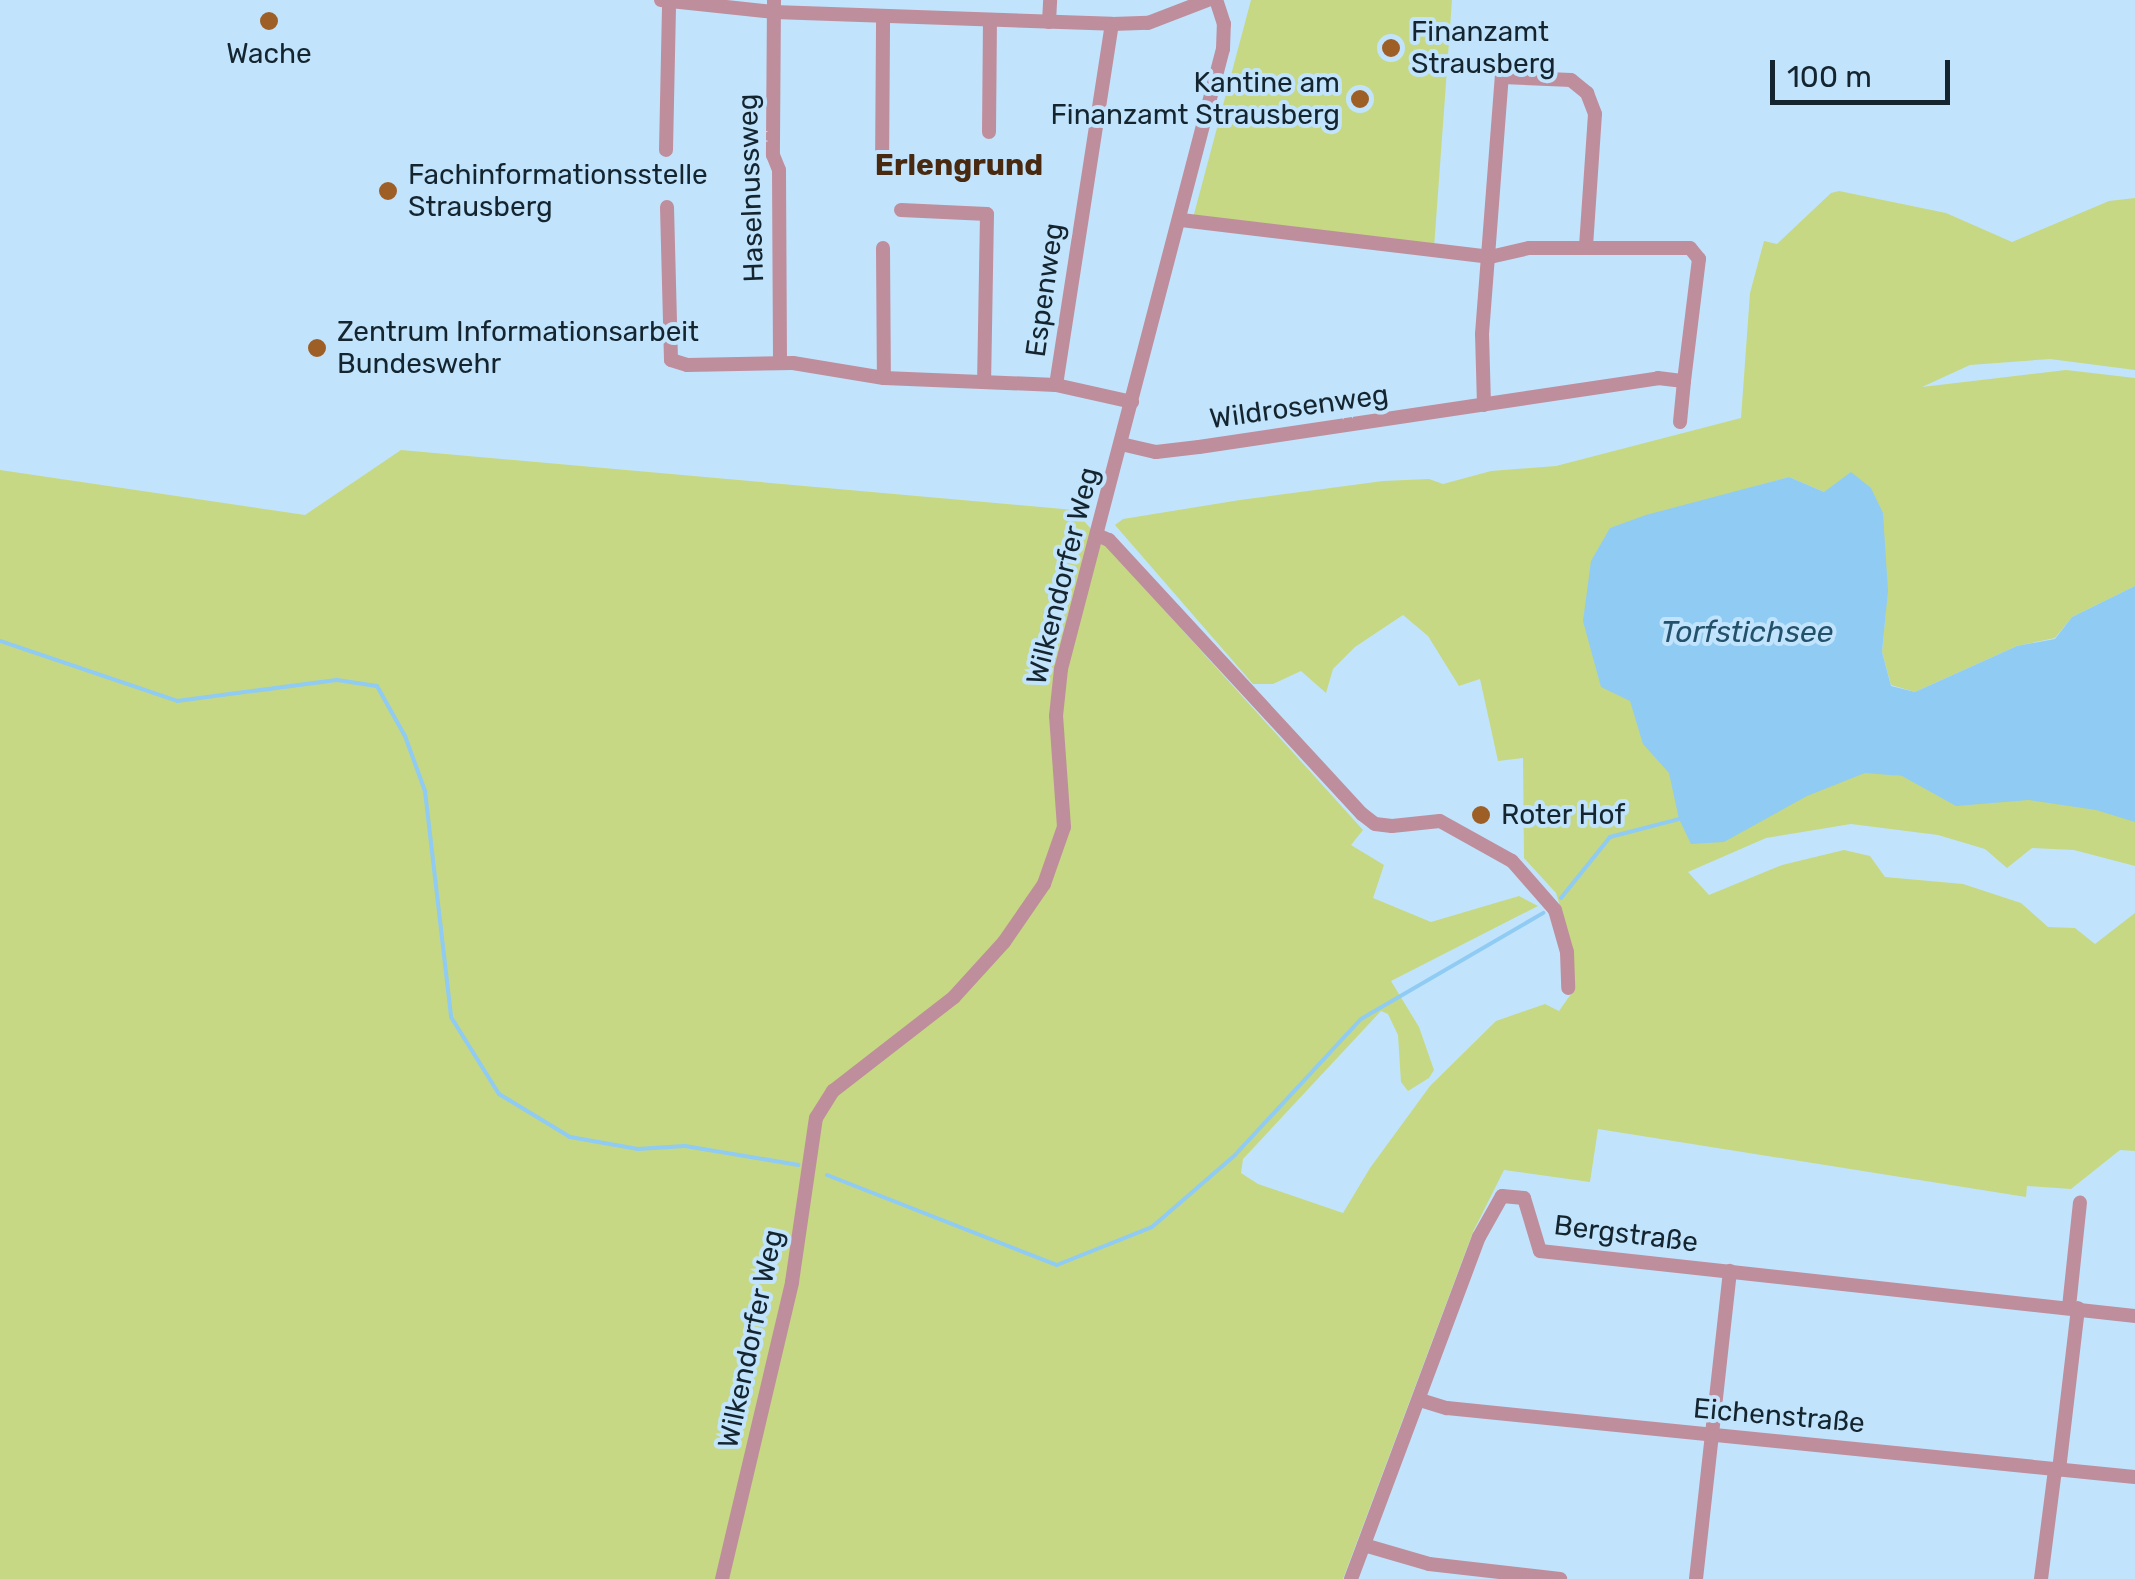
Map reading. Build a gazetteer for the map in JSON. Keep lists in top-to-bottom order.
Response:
{
  "streets": {
    "street": [
      "Haselnussweg",
      "Espenweg",
      "Wildrosenweg",
      "Wilkendorfer Weg",
      "Bergstraße",
      "Eichenstraße"
    ]
  },
  "crossings": [
    ["Wildrosenweg", "Wilkendorfer Weg"],
    ["Bergstraße", "Eichenstraße"]
  ],
  "districts": ["Erlengrund"],
  "water": ["Torfstichsee"],
  "places": [
    "Wache",
    "Finanzamt Strausberg",
    "Kantine am Finanzamt Strausberg",
    "Fachinformationsstelle Strausberg",
    "Zentrum Informationsarbeit Bundeswehr",
    "Roter Hof"
  ],
  "scale_bar": "100 m"
}
